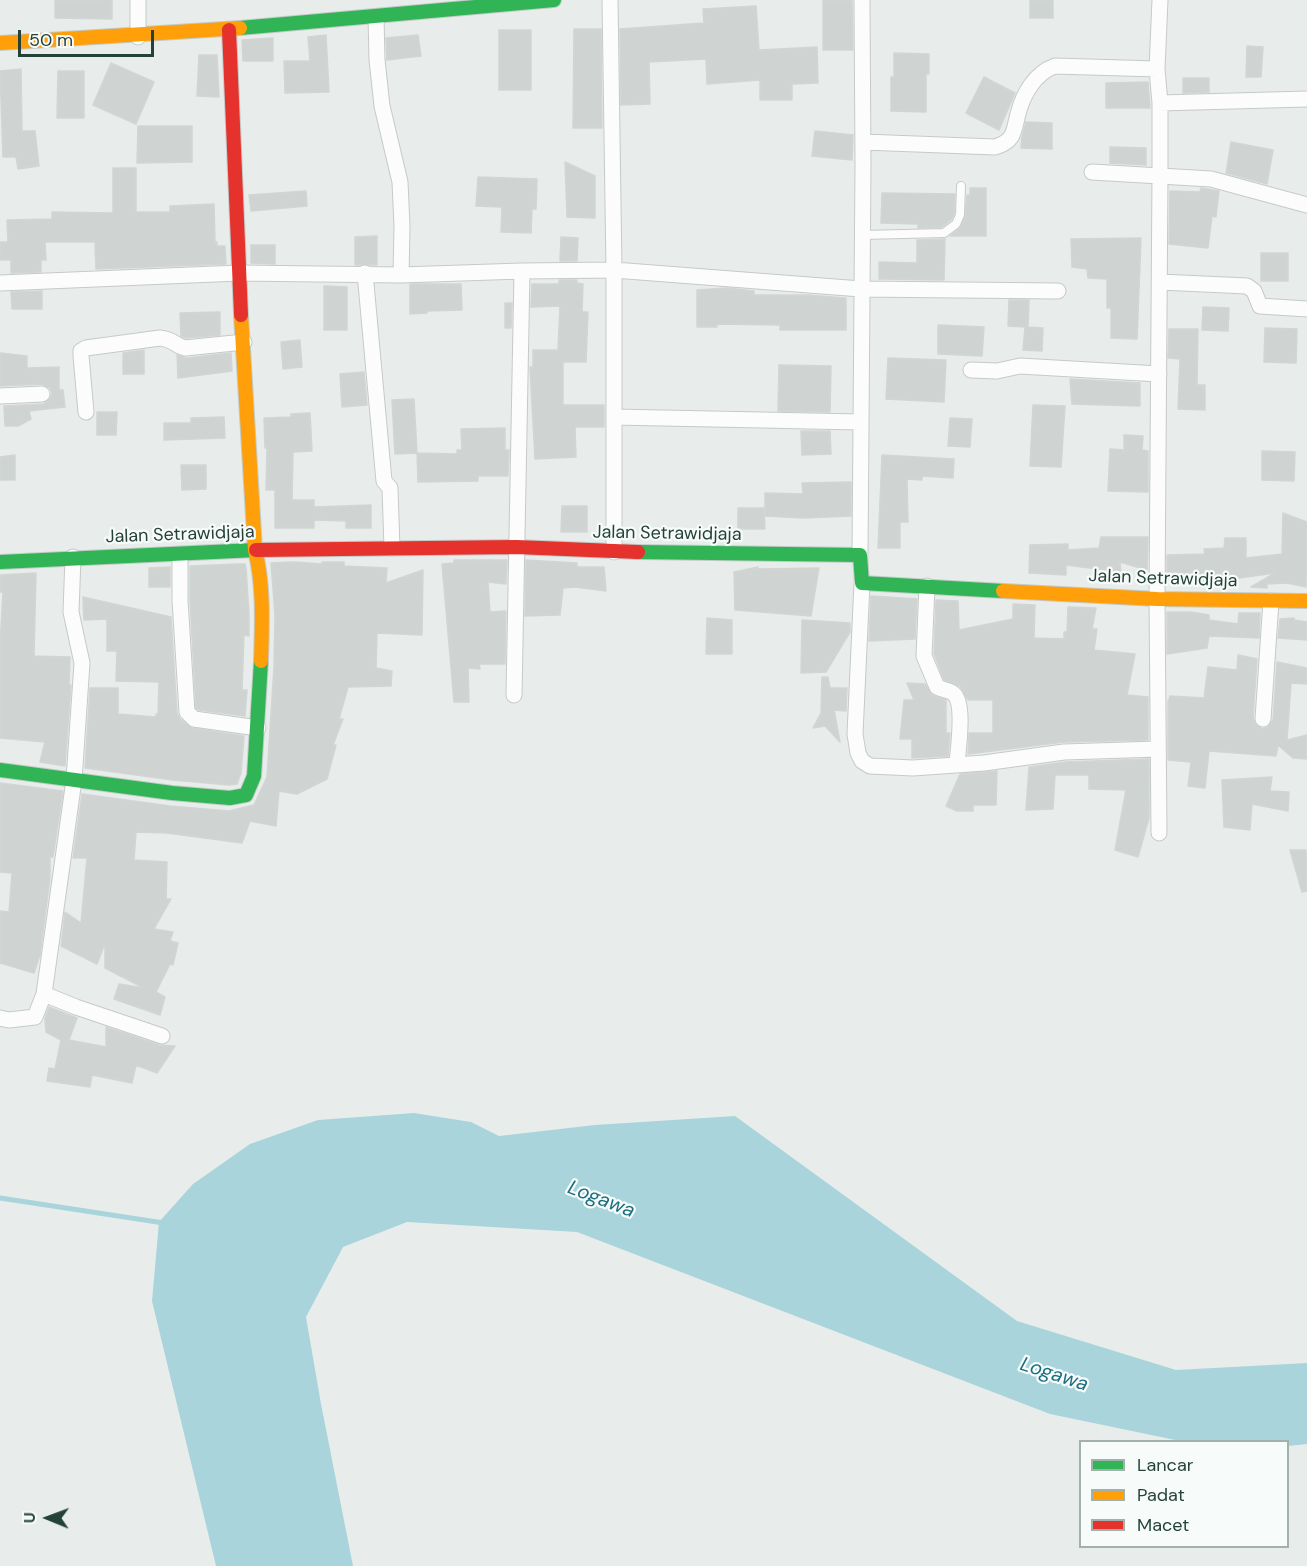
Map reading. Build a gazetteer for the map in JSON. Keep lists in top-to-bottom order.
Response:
{
  "streets": {
    "street": ["Jalan Setrawidjaja"]
  },
  "water": ["Logawa"],
  "legend": ["Lancar", "Padat", "Macet"],
  "scale_bar": "50 m",
  "north": "left"
}
